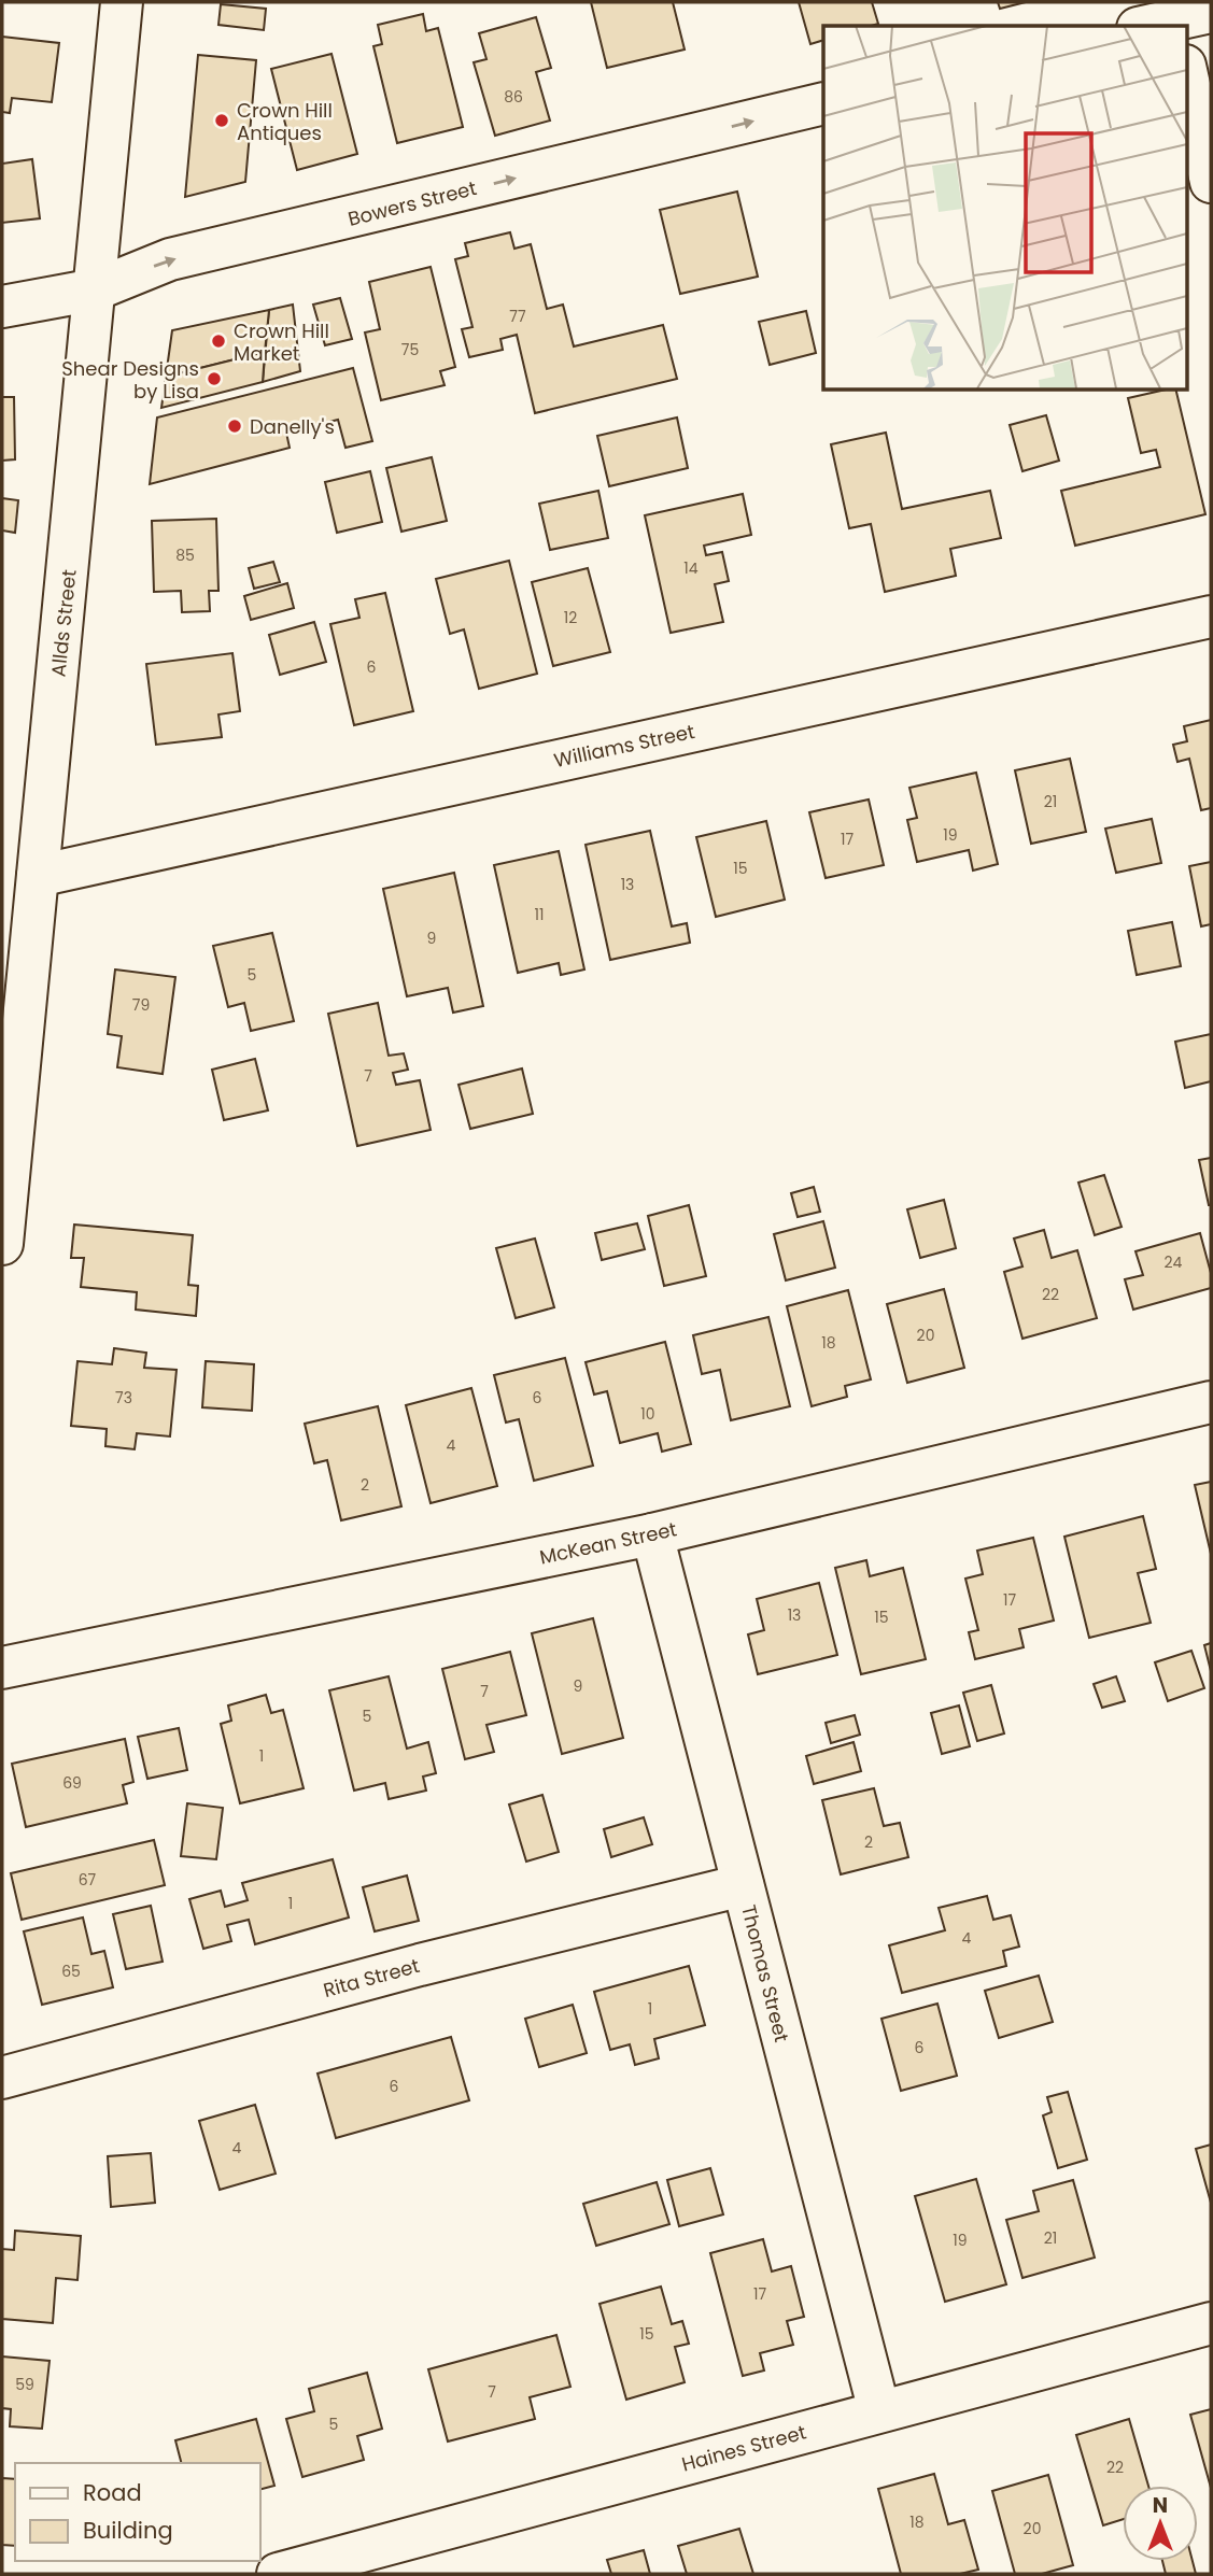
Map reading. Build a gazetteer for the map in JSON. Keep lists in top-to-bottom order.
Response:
{
  "streets": {
    "street": [
      "Bowers Street",
      "Allds Street",
      "Williams Street",
      "McKean Street",
      "Thomas Street",
      "Rita Street",
      "Haines Street"
    ]
  },
  "crossings": [
    ["Bowers Street", "Allds Street"],
    ["Allds Street", "Williams Street"],
    ["McKean Street", "Thomas Street"],
    ["Thomas Street", "Rita Street"],
    ["Thomas Street", "Haines Street"]
  ],
  "one_way": ["Bowers Street"],
  "places": [
    "Crown Hill Antiques",
    "Crown Hill Market",
    "Shear Designs by Lisa",
    "Danelly's"
  ],
  "house_numbers": [
    "86",
    "77",
    "75",
    "85",
    "14",
    "12",
    "6",
    "21",
    "19",
    "17",
    "15",
    "13",
    "11",
    "9",
    "5",
    "79",
    "7",
    "24",
    "22",
    "20",
    "18",
    "73",
    "6",
    "10",
    "4",
    "2",
    "17",
    "13",
    "15",
    "9",
    "7",
    "5",
    "1",
    "69",
    "2",
    "67",
    "1",
    "4",
    "65",
    "1",
    "6",
    "6",
    "4",
    "21",
    "19",
    "17",
    "15",
    "59",
    "7",
    "5",
    "22",
    "18",
    "20"
  ],
  "legend": ["Road", "Building"],
  "north": "top"
}
